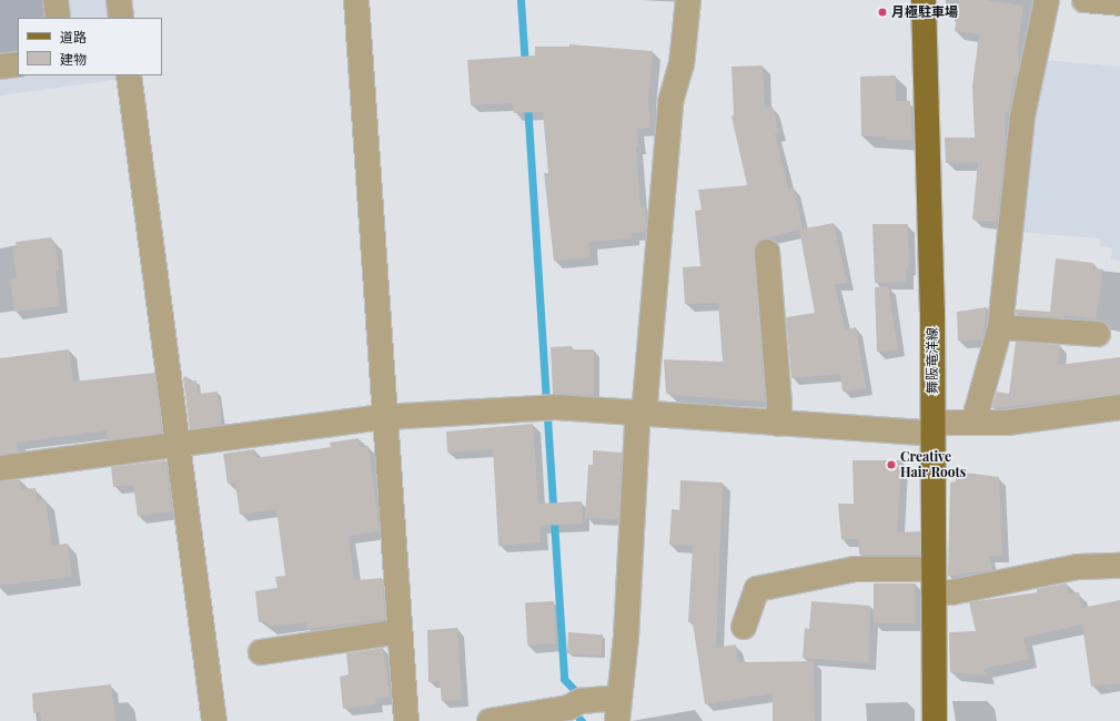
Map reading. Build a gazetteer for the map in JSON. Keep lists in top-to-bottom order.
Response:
{
  "streets": {
    "main road": ["舞阪竜洋線"]
  },
  "places": ["月極駐車場", "Creative Hair Roots"],
  "legend": ["道路", "建物"]
}
